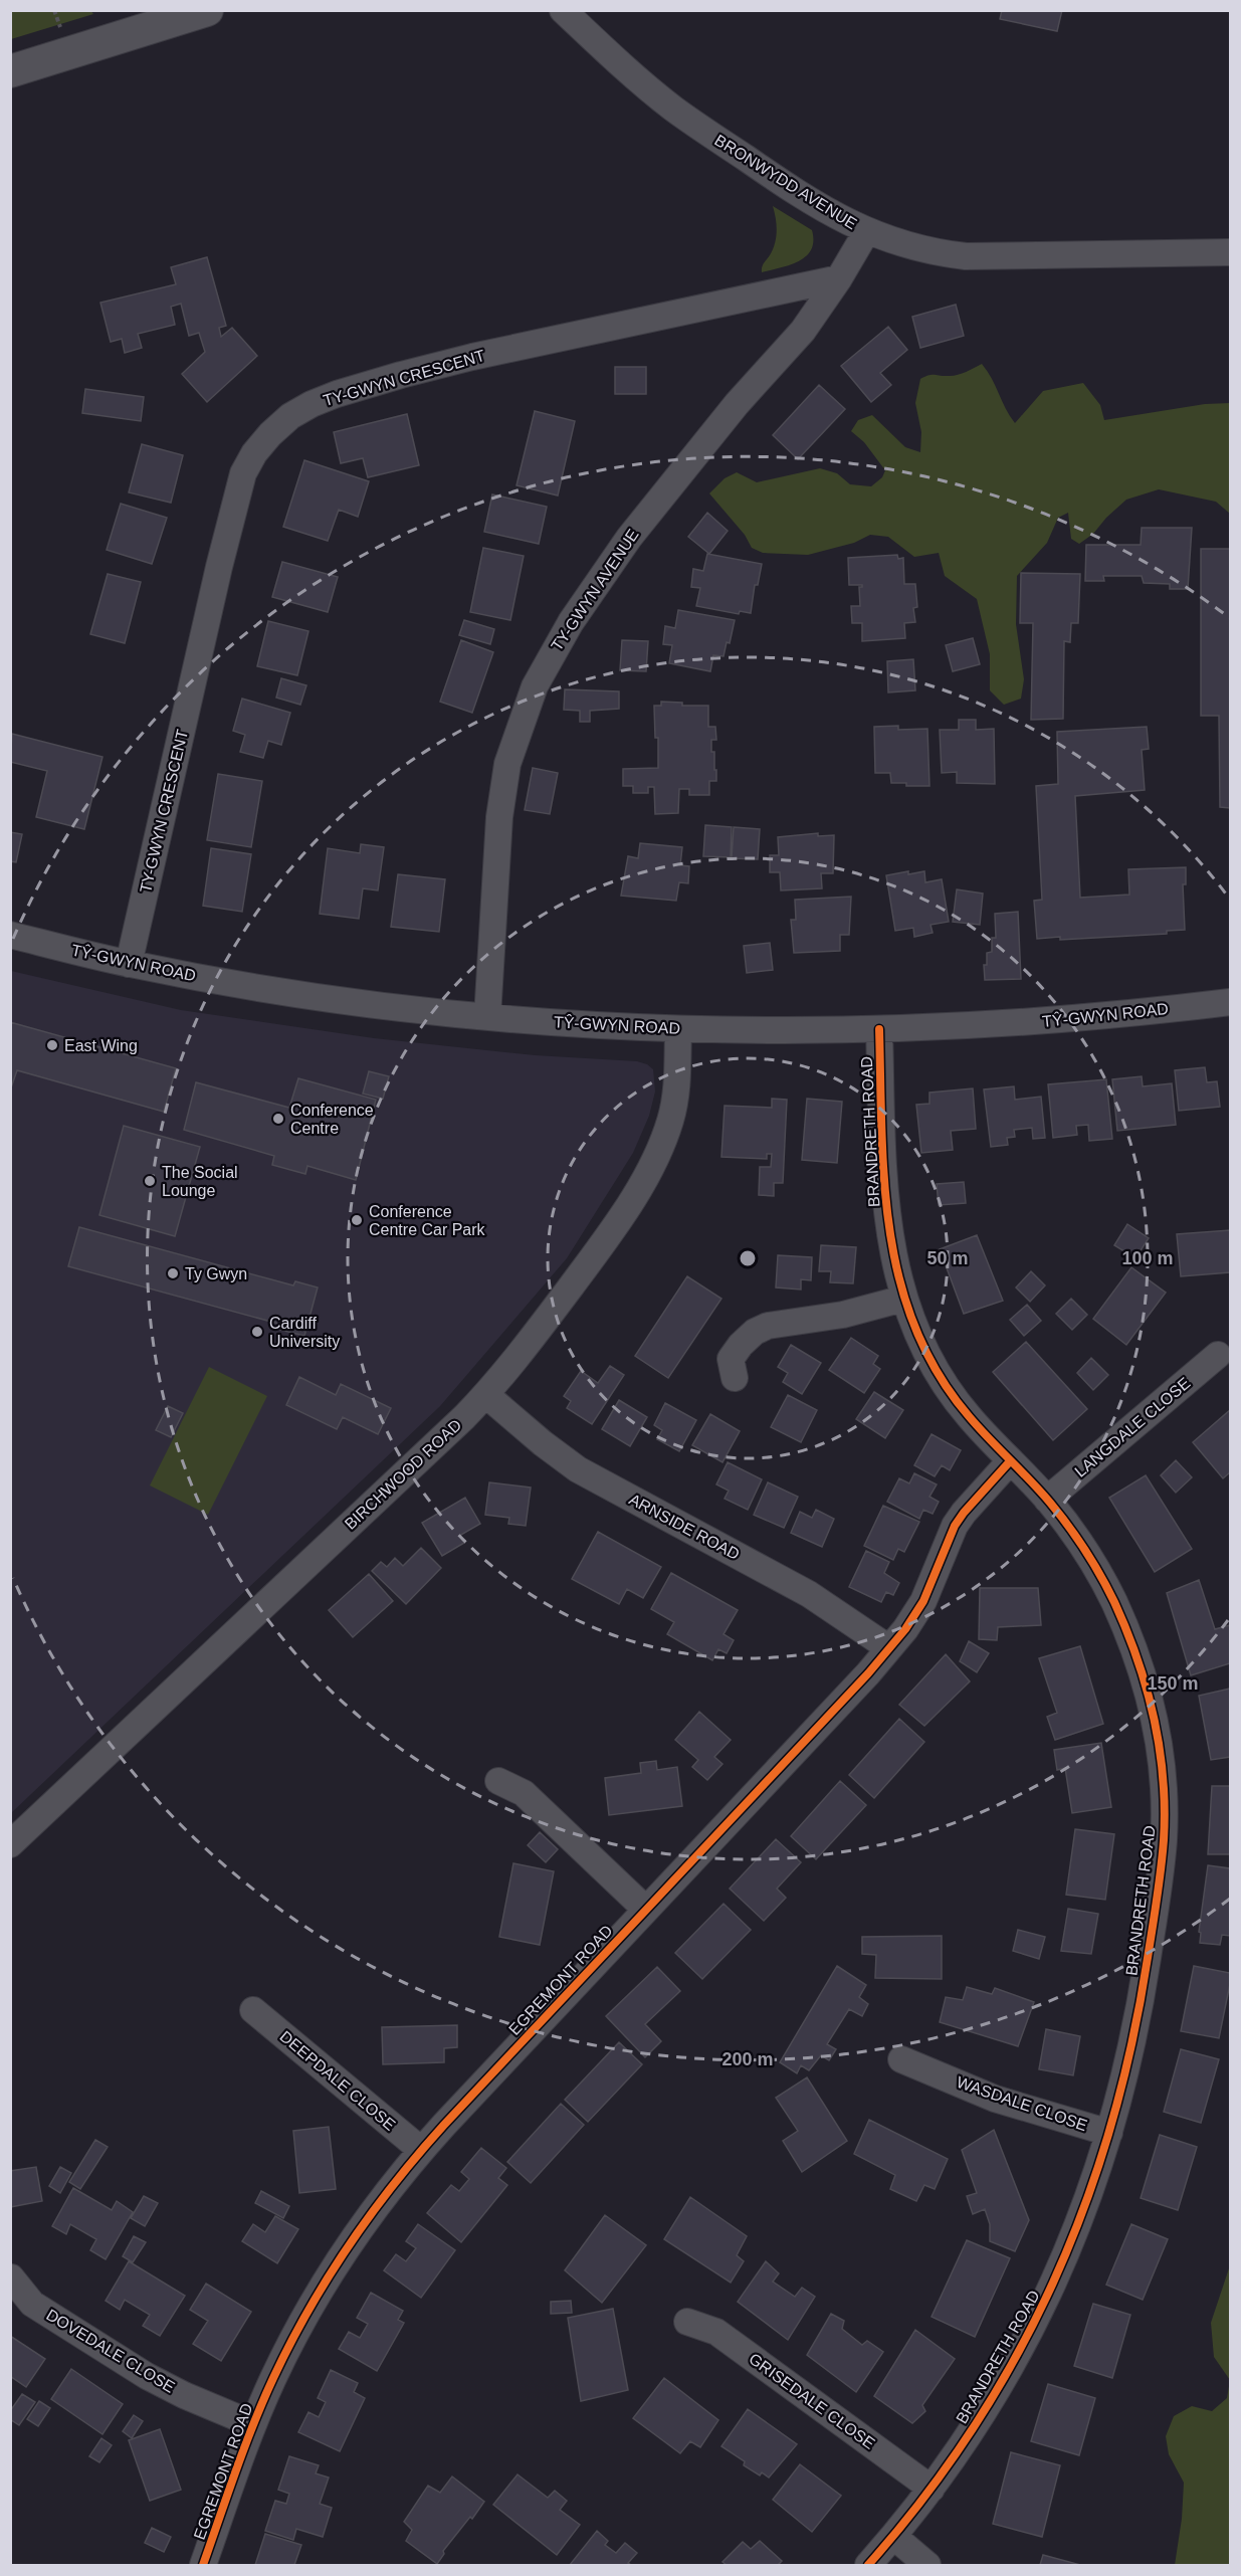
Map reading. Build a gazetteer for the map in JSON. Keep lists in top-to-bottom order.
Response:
{
  "streets": {
    "street": [
      "BRONWYDD AVENUE",
      "TY-GWYN CRESCENT",
      "TY-GWYN AVENUE",
      "TŶ-GWYN ROAD",
      "BRANDRETH ROAD",
      "LANGDALE CLOSE",
      "BIRCHWOOD ROAD",
      "ARNSIDE ROAD",
      "EGREMONT ROAD",
      "DEEPDALE CLOSE",
      "WASDALE CLOSE",
      "DOVEDALE CLOSE",
      "GRISEDALE CLOSE"
    ]
  },
  "crossings": [
    ["BRONWYDD AVENUE", "TY-GWYN AVENUE"],
    ["TY-GWYN CRESCENT", "TY-GWYN AVENUE"],
    ["TY-GWYN CRESCENT", "TŶ-GWYN ROAD"],
    ["TY-GWYN AVENUE", "TŶ-GWYN ROAD"],
    ["TŶ-GWYN ROAD", "BRANDRETH ROAD"],
    ["TŶ-GWYN ROAD", "BIRCHWOOD ROAD"],
    ["BRANDRETH ROAD", "LANGDALE CLOSE"],
    ["BRANDRETH ROAD", "EGREMONT ROAD"],
    ["BRANDRETH ROAD", "WASDALE CLOSE"],
    ["BRANDRETH ROAD", "GRISEDALE CLOSE"],
    ["BIRCHWOOD ROAD", "ARNSIDE ROAD"],
    ["ARNSIDE ROAD", "EGREMONT ROAD"],
    ["EGREMONT ROAD", "DEEPDALE CLOSE"],
    ["EGREMONT ROAD", "DOVEDALE CLOSE"]
  ],
  "places": [
    "East Wing",
    "Conference Centre",
    "The Social Lounge",
    "Conference Centre Car Park",
    "Ty Gwyn",
    "Cardiff University"
  ],
  "rings": [
    "50 m",
    "100 m",
    "150 m",
    "200 m"
  ]
}
